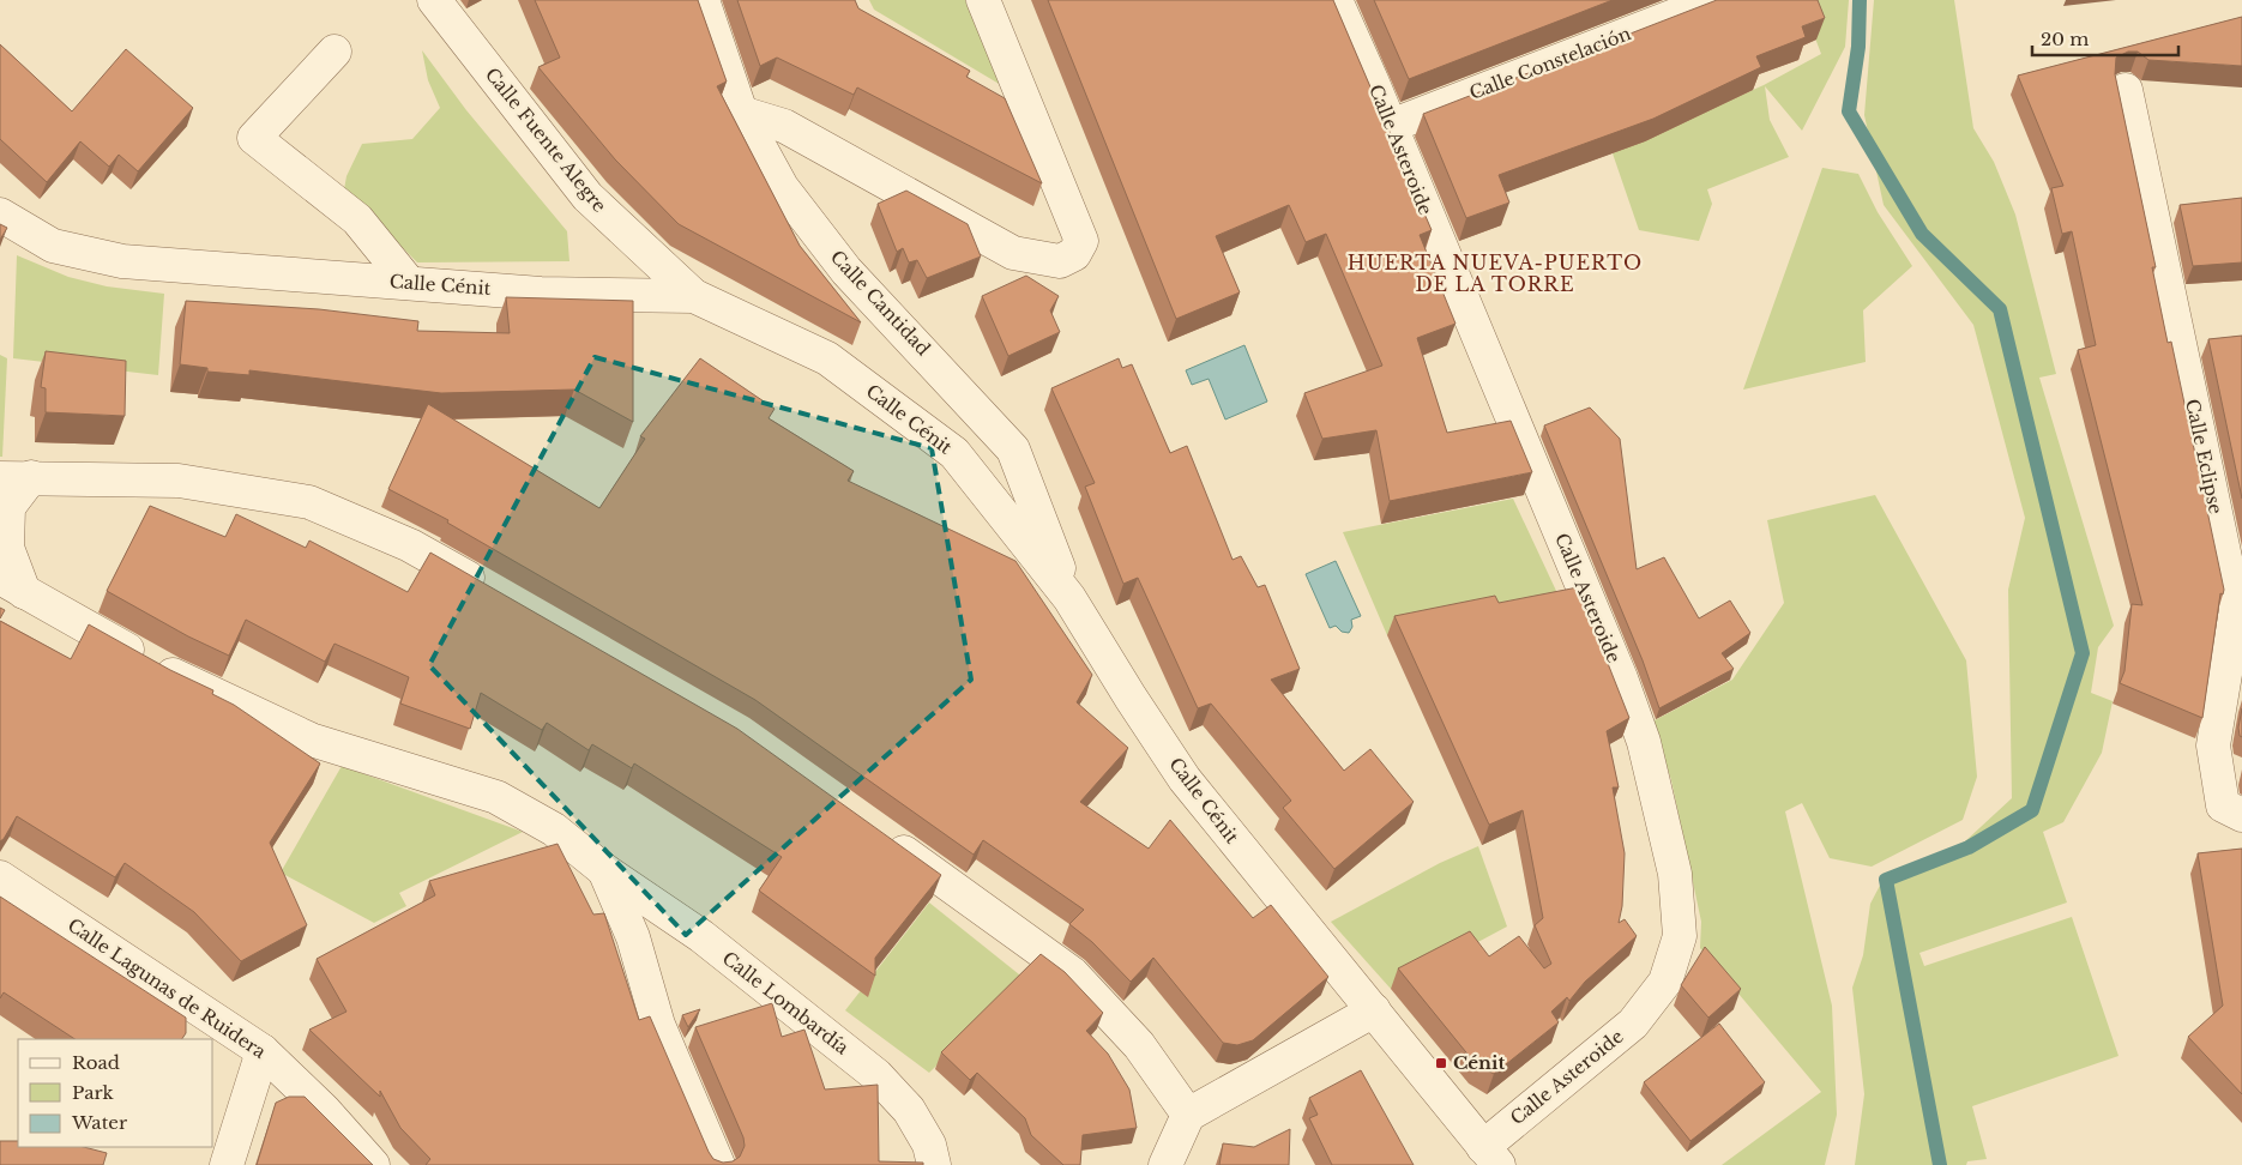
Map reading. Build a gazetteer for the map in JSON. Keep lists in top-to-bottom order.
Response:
{
  "streets": {
    "street": [
      "Calle Constelación",
      "Calle Fuente Alegre",
      "Calle Asteroide",
      "Calle Cénit",
      "Calle Cantidad",
      "Calle Eclipse",
      "Calle Lagunas de Ruidera",
      "Calle Lombardía"
    ]
  },
  "crossings": [
    ["Calle Constelación", "Calle Asteroide"],
    ["Calle Fuente Alegre", "Calle Cénit"],
    ["Calle Asteroide", "Calle Cénit"],
    ["Calle Cénit", "Calle Cantidad"]
  ],
  "districts": ["HUERTA NUEVA-PUERTO DE LA TORRE"],
  "places": {
    "transit": ["Cénit"]
  },
  "legend": ["Road", "Park", "Water"],
  "scale_bar": "20 m"
}
